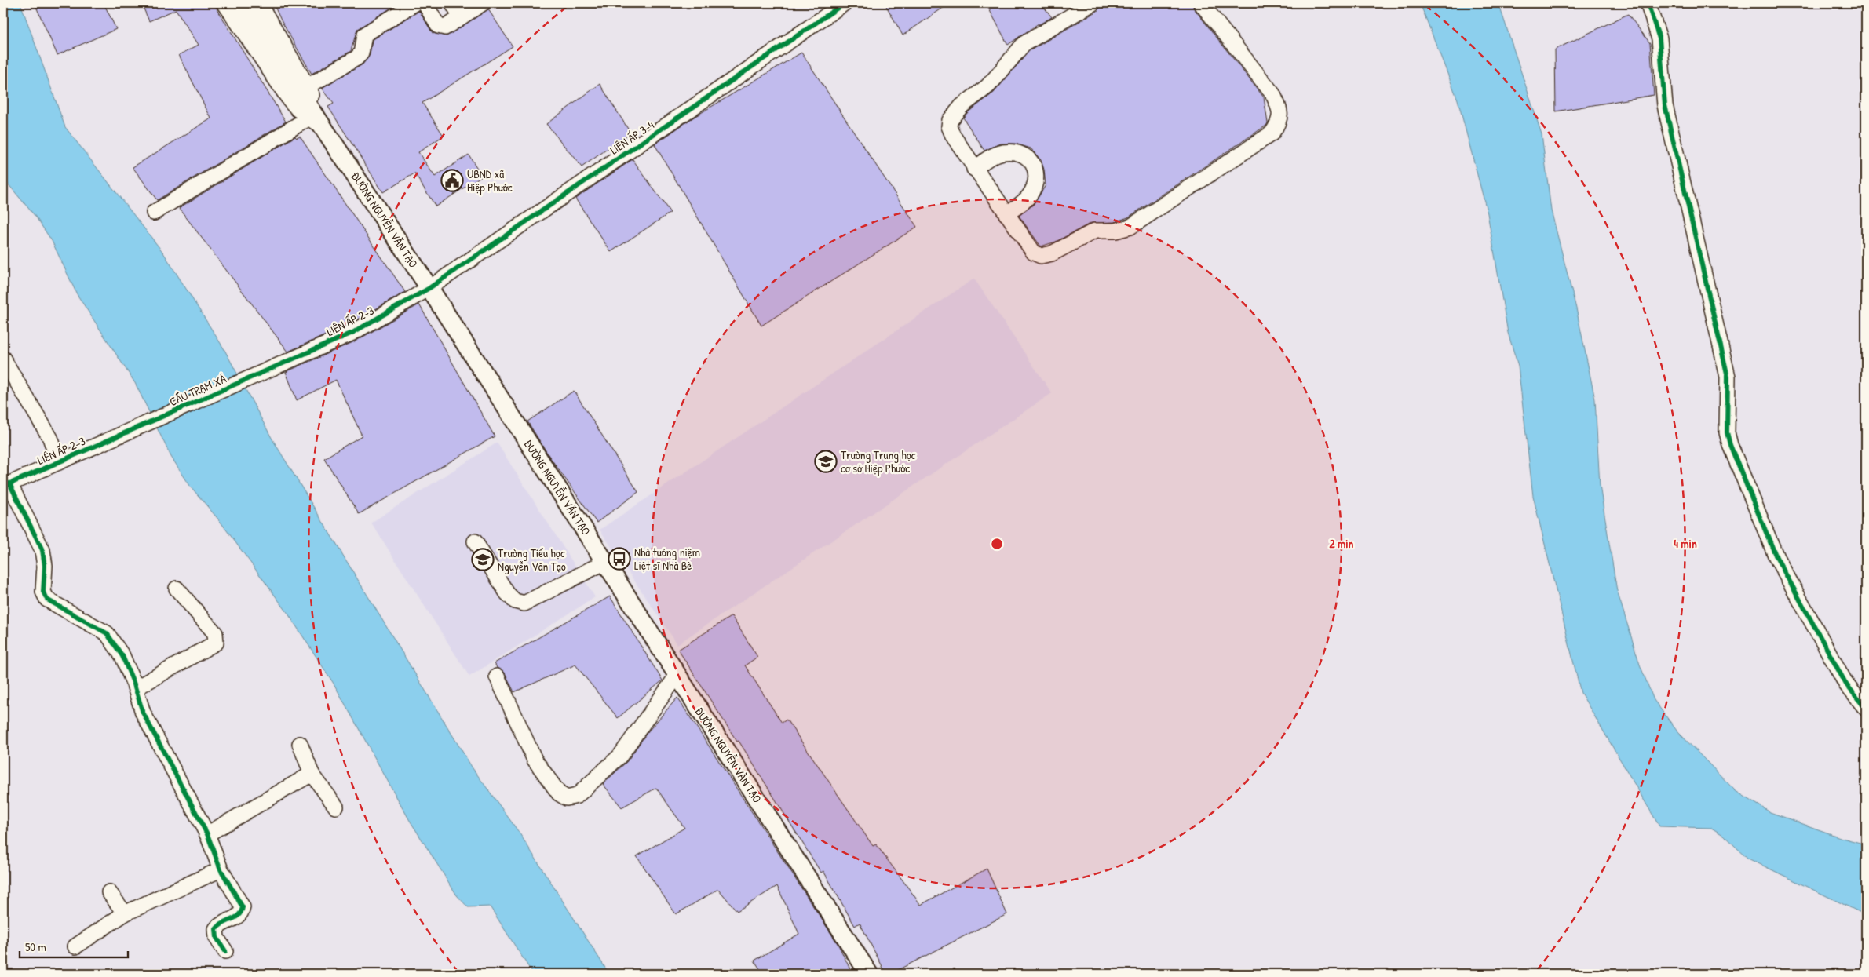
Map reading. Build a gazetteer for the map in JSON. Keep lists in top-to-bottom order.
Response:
{
  "streets": {
    "main road": ["ĐƯỜNG NGUYỄN VĂN TẠO"],
    "street": ["LIÊN ẤP 3-4", "LIÊN ẤP 2-3", "CẦU TRẠM XÁ"]
  },
  "crossings": [
    ["LIÊN ẤP 3-4", "ĐƯỜNG NGUYỄN VĂN TẠO"],
    ["LIÊN ẤP 3-4", "LIÊN ẤP 2-3"],
    ["ĐƯỜNG NGUYỄN VĂN TẠO", "LIÊN ẤP 2-3"],
    ["LIÊN ẤP 2-3", "CẦU TRẠM XÁ"]
  ],
  "places": {
    "public building": ["UBND xã Hiệp Phước"],
    "school or university": ["Trường Trung học cơ sở Hiệp Phước", "Trường Tiểu học Nguyễn Văn Tạo"],
    "bus stop": ["Nhà tưởng niệm Liệt sĩ Nhà Bè"]
  },
  "scale_bar": "50 m",
  "rings": ["2 min", "4 min"]
}
